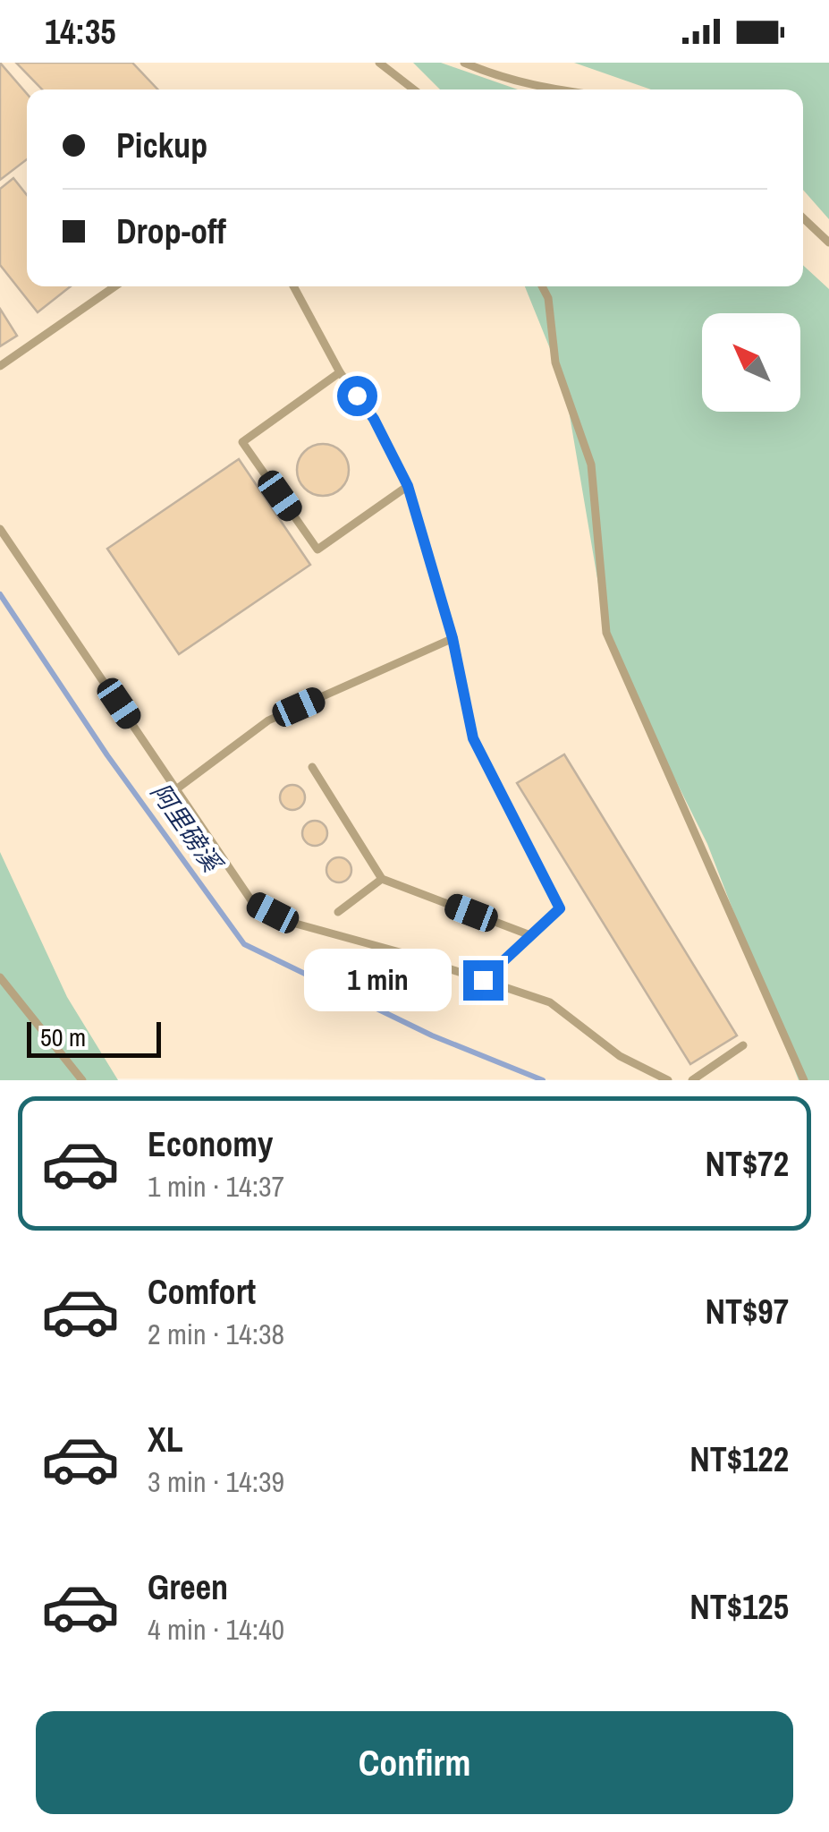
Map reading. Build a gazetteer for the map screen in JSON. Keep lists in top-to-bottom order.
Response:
{
  "water": ["阿里磅溪"],
  "scale_bar": "50 m",
  "north": "top left",
  "page": {
    "status": "14:35",
    "banner": ["Pickup", "Drop-off"],
    "bubble": "1 min",
    "scale": "50 m",
    "list": [
      {
        "name": "Economy",
        "note": "1 min · 14:37",
        "value": "NT$72"
      },
      {
        "name": "Comfort",
        "note": "2 min · 14:38",
        "value": "NT$97"
      },
      {
        "name": "XL",
        "note": "3 min · 14:39",
        "value": "NT$122"
      },
      {
        "name": "Green",
        "note": "4 min · 14:40",
        "value": "NT$125"
      }
    ],
    "buttons": "Confirm"
  }
}
